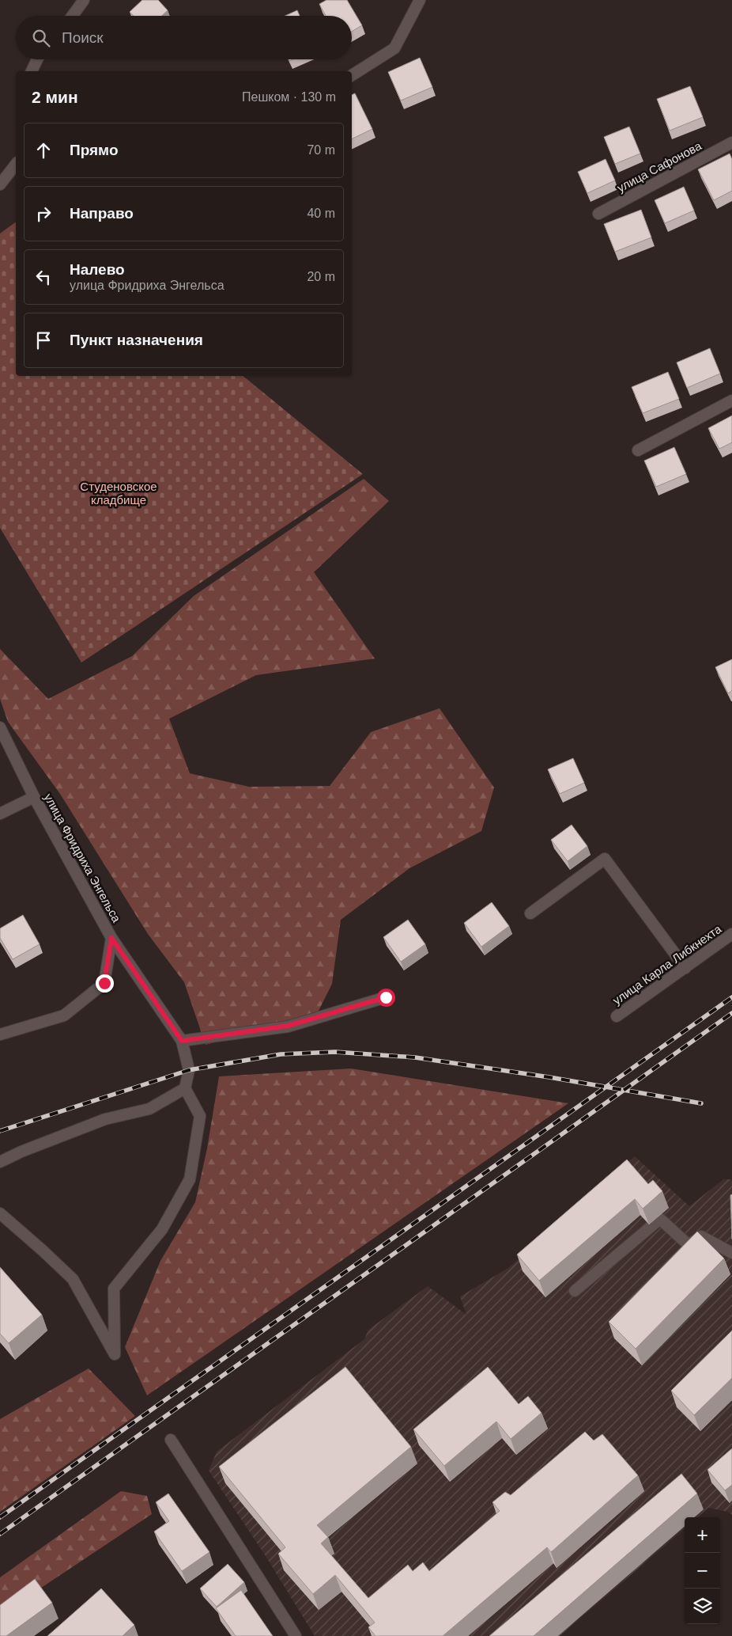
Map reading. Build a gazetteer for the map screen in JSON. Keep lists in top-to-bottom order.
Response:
{
  "streets": {
    "street": ["улица Сафонова", "улица Фридриха Энгельса", "улица Карла Либкнехта"]
  },
  "parks": ["Студеновское кладбище"],
  "page": {
    "search": "Поиск",
    "heading": ["2 мин", "Пешком · 130 m"],
    "list": [
      ["Прямо", "70 m"],
      ["Направо", "40 m"],
      ["Налево", "улица Фридриха Энгельса", "20 m"],
      "Пункт назначения"
    ],
    "map_buttons": ["+", "−"]
  }
}
